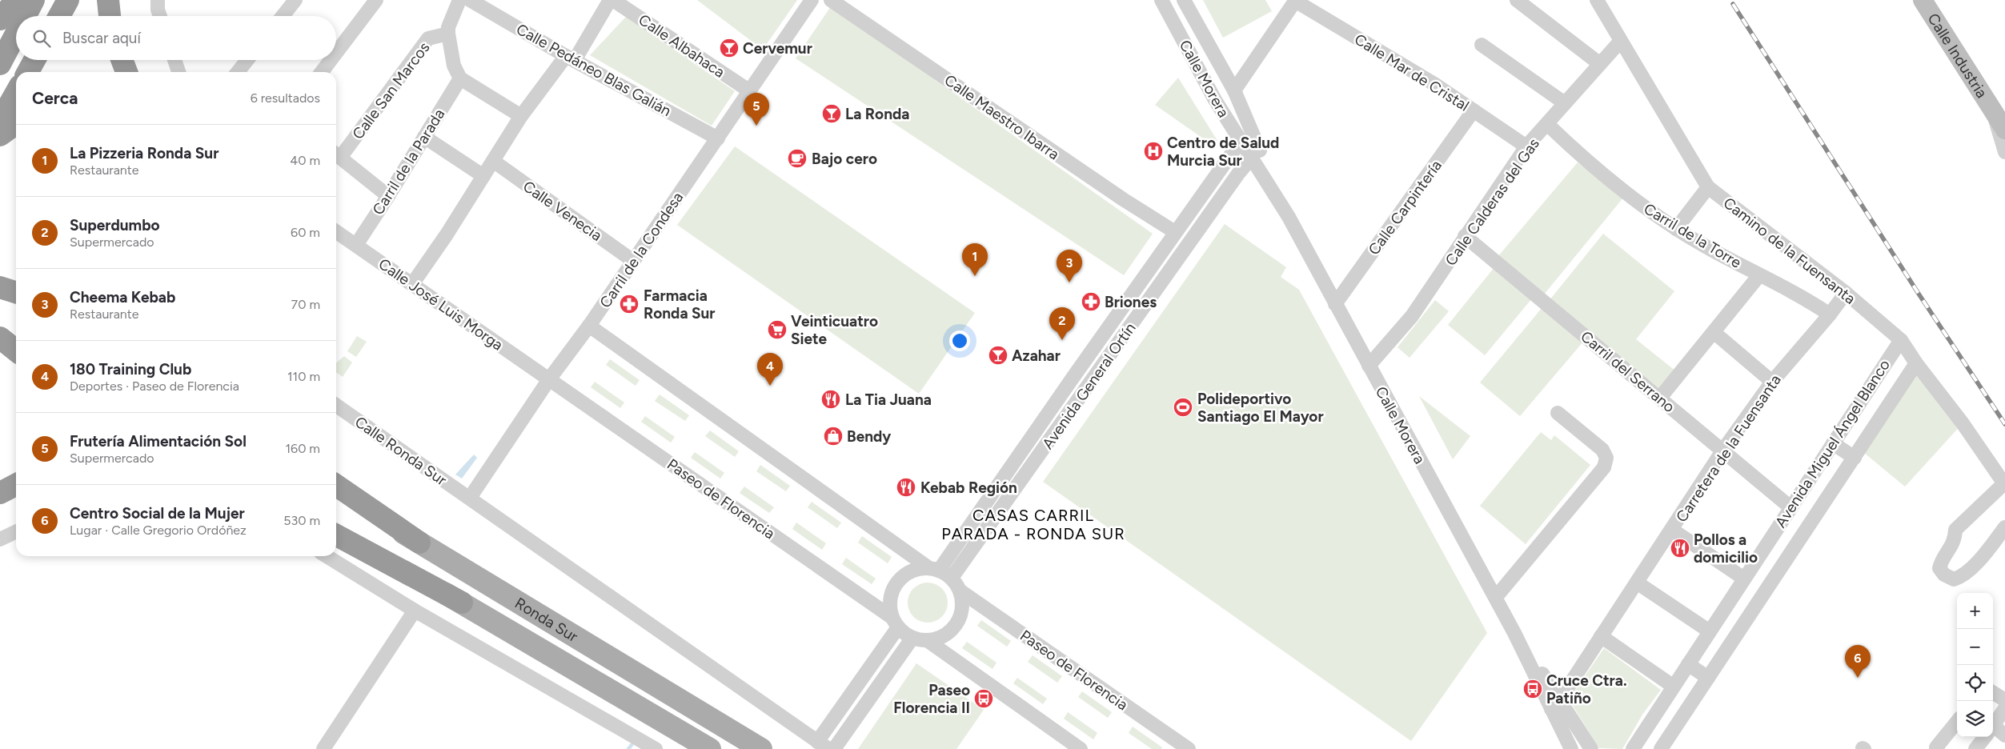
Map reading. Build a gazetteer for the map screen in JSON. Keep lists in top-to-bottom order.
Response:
{
  "streets": {
    "main road": ["Calle Industria", "Ronda Sur"],
    "street": [
      "Calle Albahaca",
      "Calle Pedáneo Blas Galián",
      "Calle Mar de Cristal",
      "Calle Morera",
      "Calle San Marcos",
      "Calle Maestro Ibarra",
      "Carril de la Parada",
      "Calle Calderas del Gas",
      "Calle Carpintería",
      "Calle Venecia",
      "Carril de la Torre",
      "Carril de la Condesa",
      "Camino de la Fuensanta",
      "Calle José Luis Morga",
      "Carril del Serrano",
      "Avenida General Ortín",
      "Avenida Miguel Ángel Blanco",
      "Carretera de la Fuensanta",
      "Calle Ronda Sur",
      "Paseo de Florencia"
    ]
  },
  "crossings": [
    ["Calle Albahaca", "Carril de la Condesa"],
    ["Calle Pedáneo Blas Galián", "Carril de la Condesa"],
    ["Calle Mar de Cristal", "Calle Calderas del Gas"],
    ["Calle Mar de Cristal", "Calle Carpintería"],
    ["Calle Morera", "Calle Calderas del Gas"],
    ["Calle Morera", "Calle Carpintería"],
    ["Calle Morera", "Avenida General Ortín"],
    ["Calle Morera", "Carretera de la Fuensanta"],
    ["Calle Maestro Ibarra", "Avenida General Ortín"],
    ["Carril de la Parada", "Calle José Luis Morga"],
    ["Calle Calderas del Gas", "Carril de la Torre"],
    ["Calle Calderas del Gas", "Camino de la Fuensanta"],
    ["Calle Calderas del Gas", "Carril del Serrano"],
    ["Calle Venecia", "Carril de la Condesa"],
    ["Carril de la Torre", "Carretera de la Fuensanta"],
    ["Carril de la Condesa", "Calle José Luis Morga"],
    ["Carril de la Condesa", "Calle Ronda Sur"],
    ["Carril de la Condesa", "Paseo de Florencia"],
    ["Camino de la Fuensanta", "Avenida Miguel Ángel Blanco"],
    ["Camino de la Fuensanta", "Carretera de la Fuensanta"],
    ["Calle José Luis Morga", "Paseo de Florencia"],
    ["Carril del Serrano", "Avenida Miguel Ángel Blanco"],
    ["Carril del Serrano", "Carretera de la Fuensanta"],
    ["Avenida General Ortín", "Paseo de Florencia"]
  ],
  "districts": ["CASAS CARRIL PARADA - RONDA SUR"],
  "places": {
    "bar": ["Cervemur", "La Ronda", "Azahar"],
    "hospital": ["Centro de Salud Murcia Sur"],
    "cafe": ["Bajo cero"],
    "pharmacy": ["Briones", "Farmacia Ronda Sur"],
    "supermarket": ["Veinticuatro Siete"],
    "restaurant": ["La Tia Juana", "Kebab Región", "Pollos a domicilio"],
    "sports": ["Polideportivo Santiago El Mayor"],
    "shop": ["Bendy"],
    "bus stop": ["Cruce Ctra. Patiño", "Paseo Florencia II"]
  },
  "page": {
    "search": "Buscar aquí",
    "heading": ["Cerca", "6 resultados"],
    "pins": [
      "5",
      "1",
      "3",
      "2",
      "4",
      "6"
    ],
    "list": [
      {
        "mark": "1",
        "name": "La Pizzeria Ronda Sur",
        "note": "Restaurante",
        "value": "40 m"
      },
      {
        "mark": "2",
        "name": "Superdumbo",
        "note": "Supermercado",
        "value": "60 m"
      },
      {
        "mark": "3",
        "name": "Cheema Kebab",
        "note": "Restaurante",
        "value": "70 m"
      },
      {
        "mark": "4",
        "name": "180 Training Club",
        "note": "Deportes · Paseo de Florencia",
        "value": "110 m"
      },
      {
        "mark": "5",
        "name": "Frutería Alimentación Sol",
        "note": "Supermercado",
        "value": "160 m"
      },
      {
        "mark": "6",
        "name": "Centro Social de la Mujer",
        "note": "Lugar · Calle Gregorio Ordóñez",
        "value": "530 m"
      }
    ],
    "map_buttons": ["+", "−"]
  }
}
